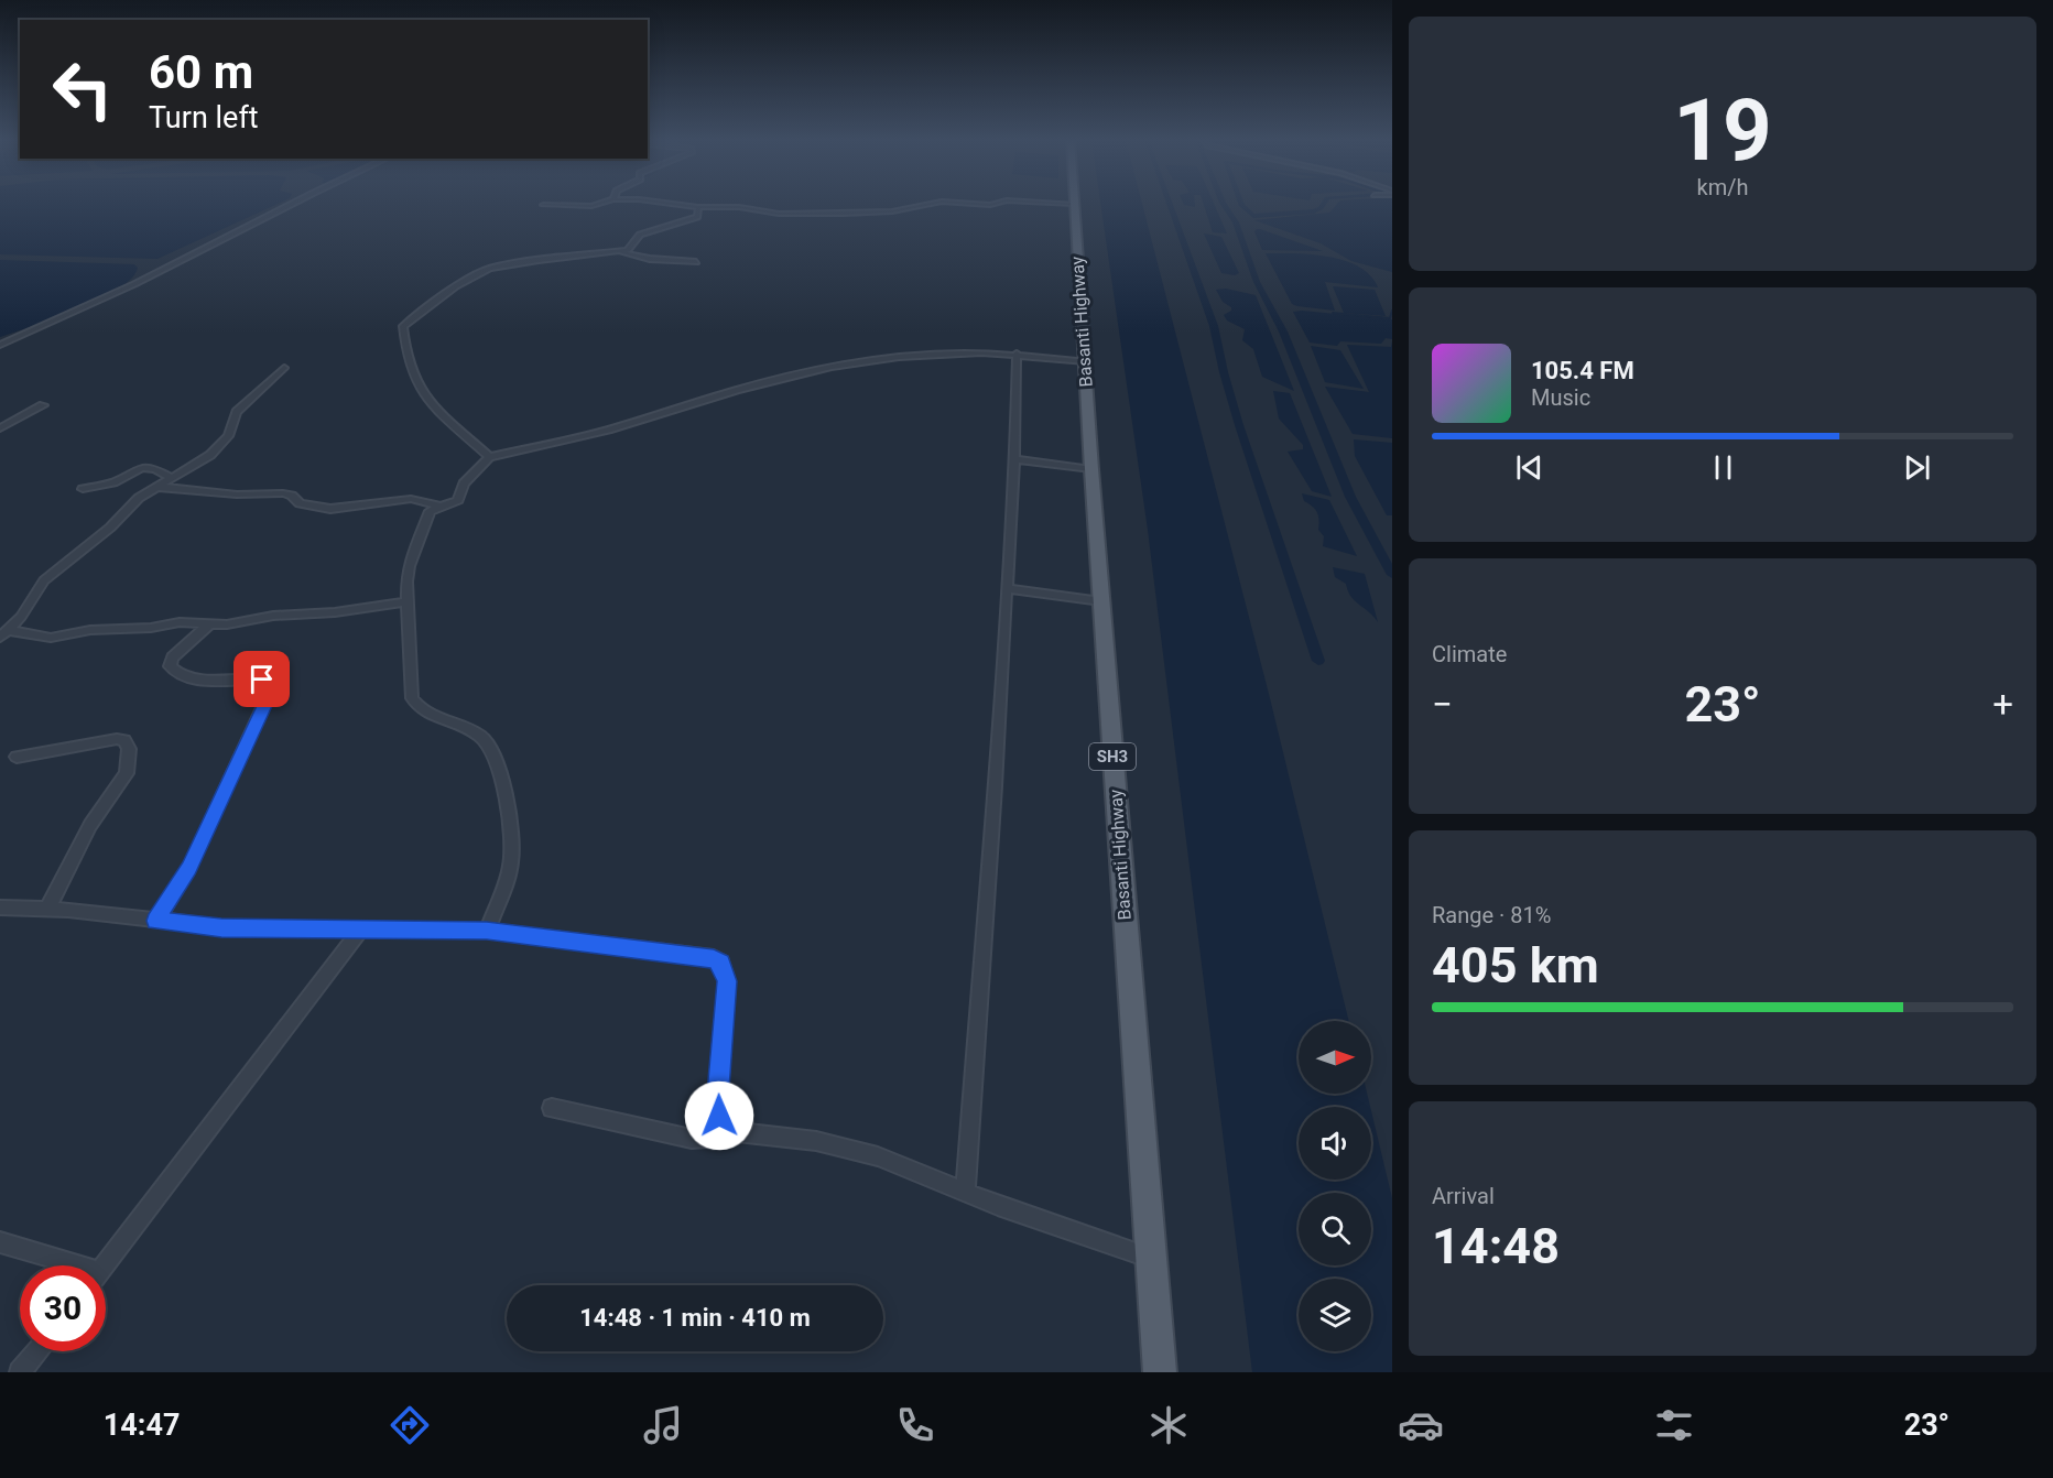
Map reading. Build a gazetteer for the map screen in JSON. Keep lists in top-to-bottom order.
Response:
{
  "streets": {
    "main road": ["Basanti Highway", "SH3"]
  },
  "north": "right",
  "page": {
    "tile": [
      ["19", "km/h"],
      "Climate",
      ["Range · 81%", "405 km"],
      ["Arrival", "14:48"]
    ],
    "turn": ["60 m", "Turn left"],
    "song": ["105.4 FM", "Music"],
    "heat": ["−", "23°", "+"],
    "limit": "30",
    "trip": "14:48 · 1 min · 410 m",
    "tabs": ["14:47", "23°"]
  }
}
